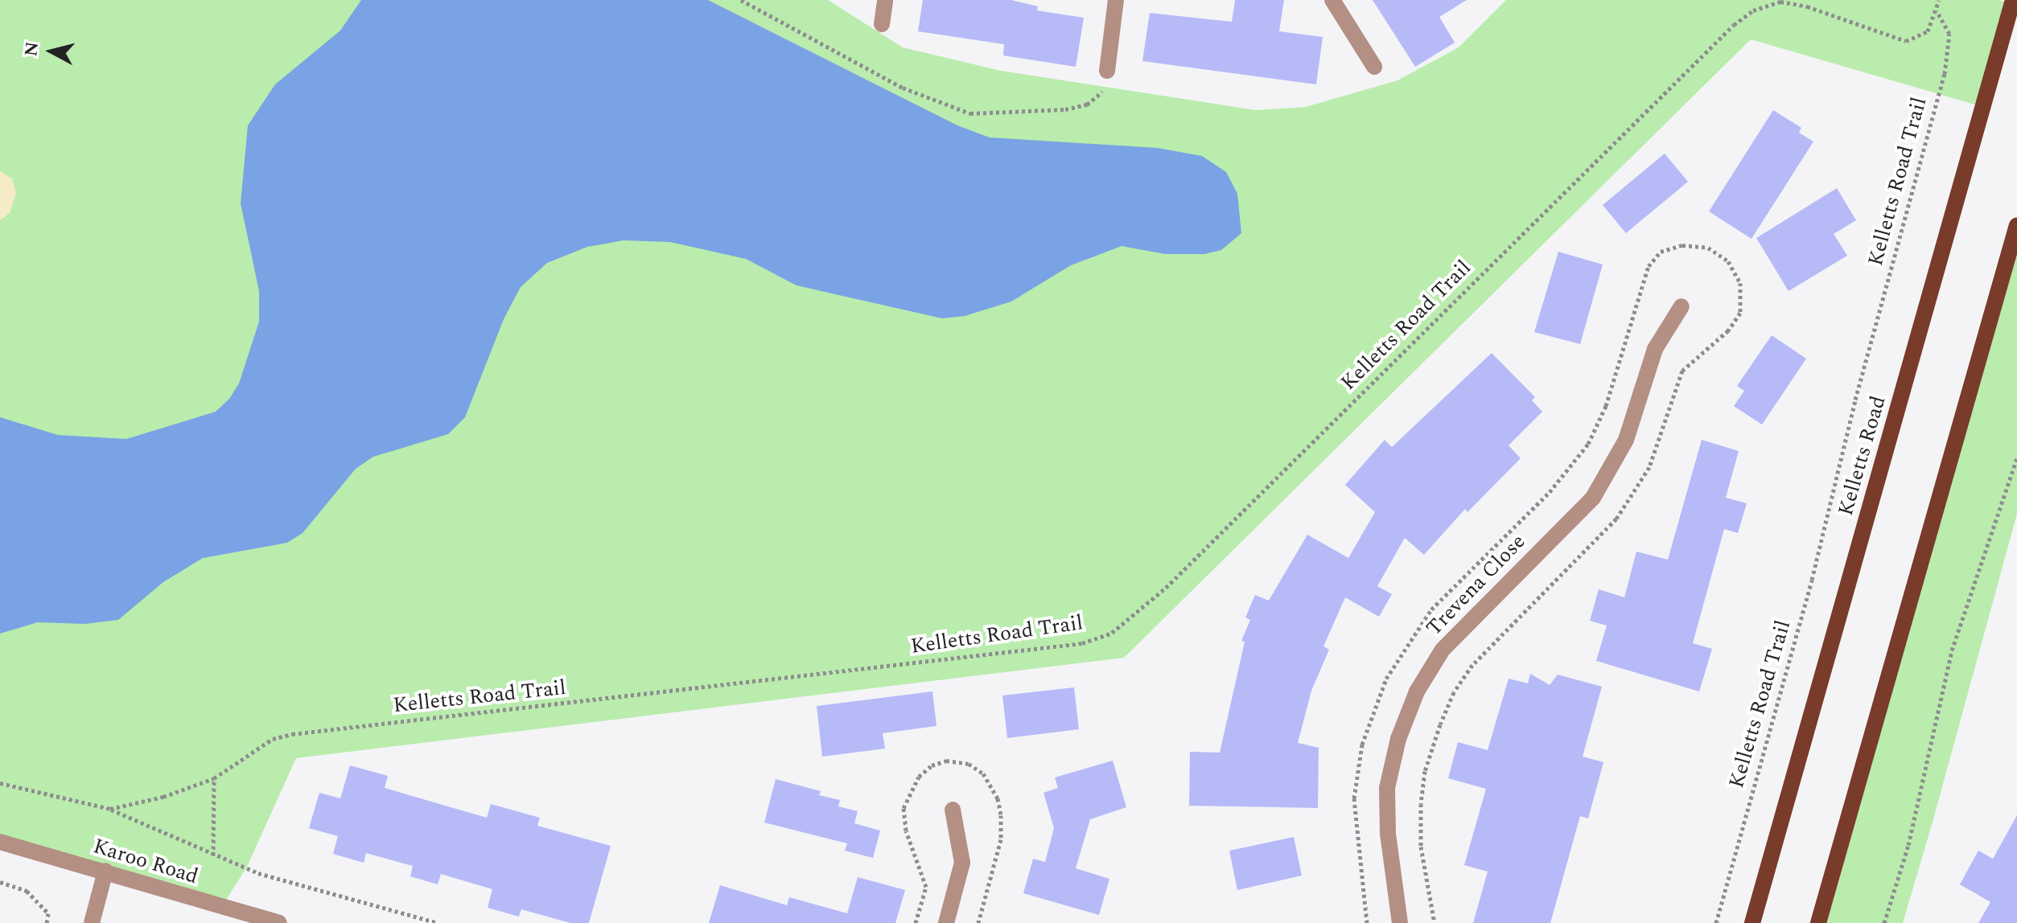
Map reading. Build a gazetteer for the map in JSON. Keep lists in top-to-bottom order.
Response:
{
  "streets": {
    "main road": ["Kelletts Road"],
    "street": ["Trevena Close", "Karoo Road"],
    "path": ["Kelletts Road Trail"]
  },
  "north": "left"
}
